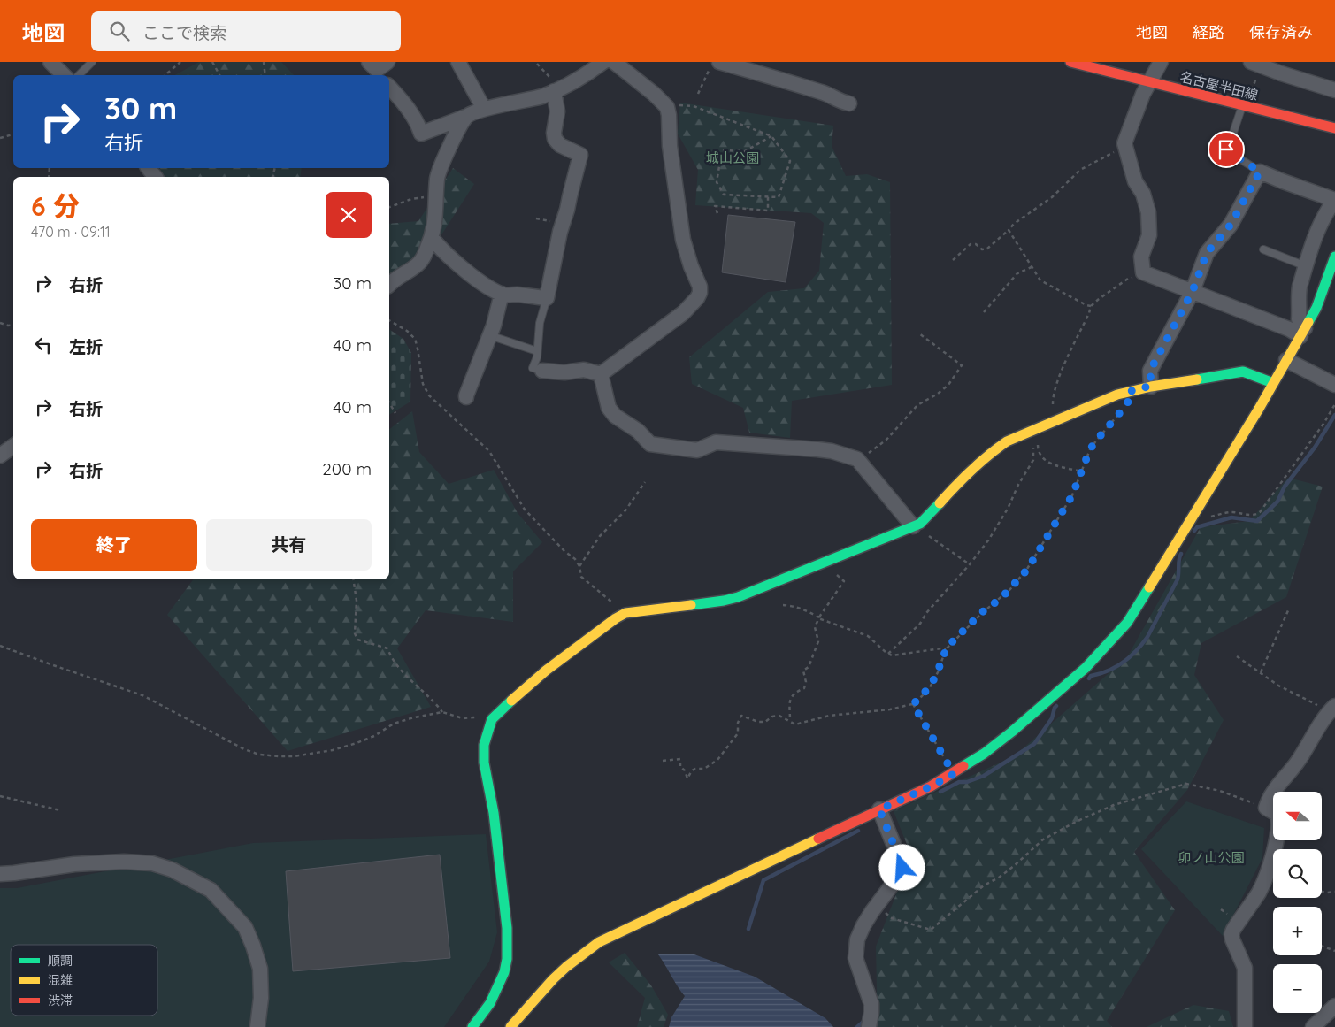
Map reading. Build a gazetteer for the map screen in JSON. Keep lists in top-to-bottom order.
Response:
{
  "streets": {
    "street": ["名古屋半田線"]
  },
  "parks": ["城山公園", "卯ノ山公園"],
  "legend": ["順調", "混雑", "渋滞"],
  "north": "left",
  "page": {
    "header": "地図",
    "search": "ここで検索",
    "nav": ["地図", "経路", "保存済み"],
    "turn": ["30 m", "右折"],
    "heading": ["6 分", "470 m · 09:11"],
    "list": [
      {
        "name": "右折",
        "value": "30 m"
      },
      {
        "name": "左折",
        "value": "40 m"
      },
      {
        "name": "右折",
        "value": "40 m"
      },
      {
        "name": "右折",
        "value": "200 m"
      }
    ],
    "buttons": ["終了", "共有"],
    "map_buttons": ["+", "−"]
  }
}
